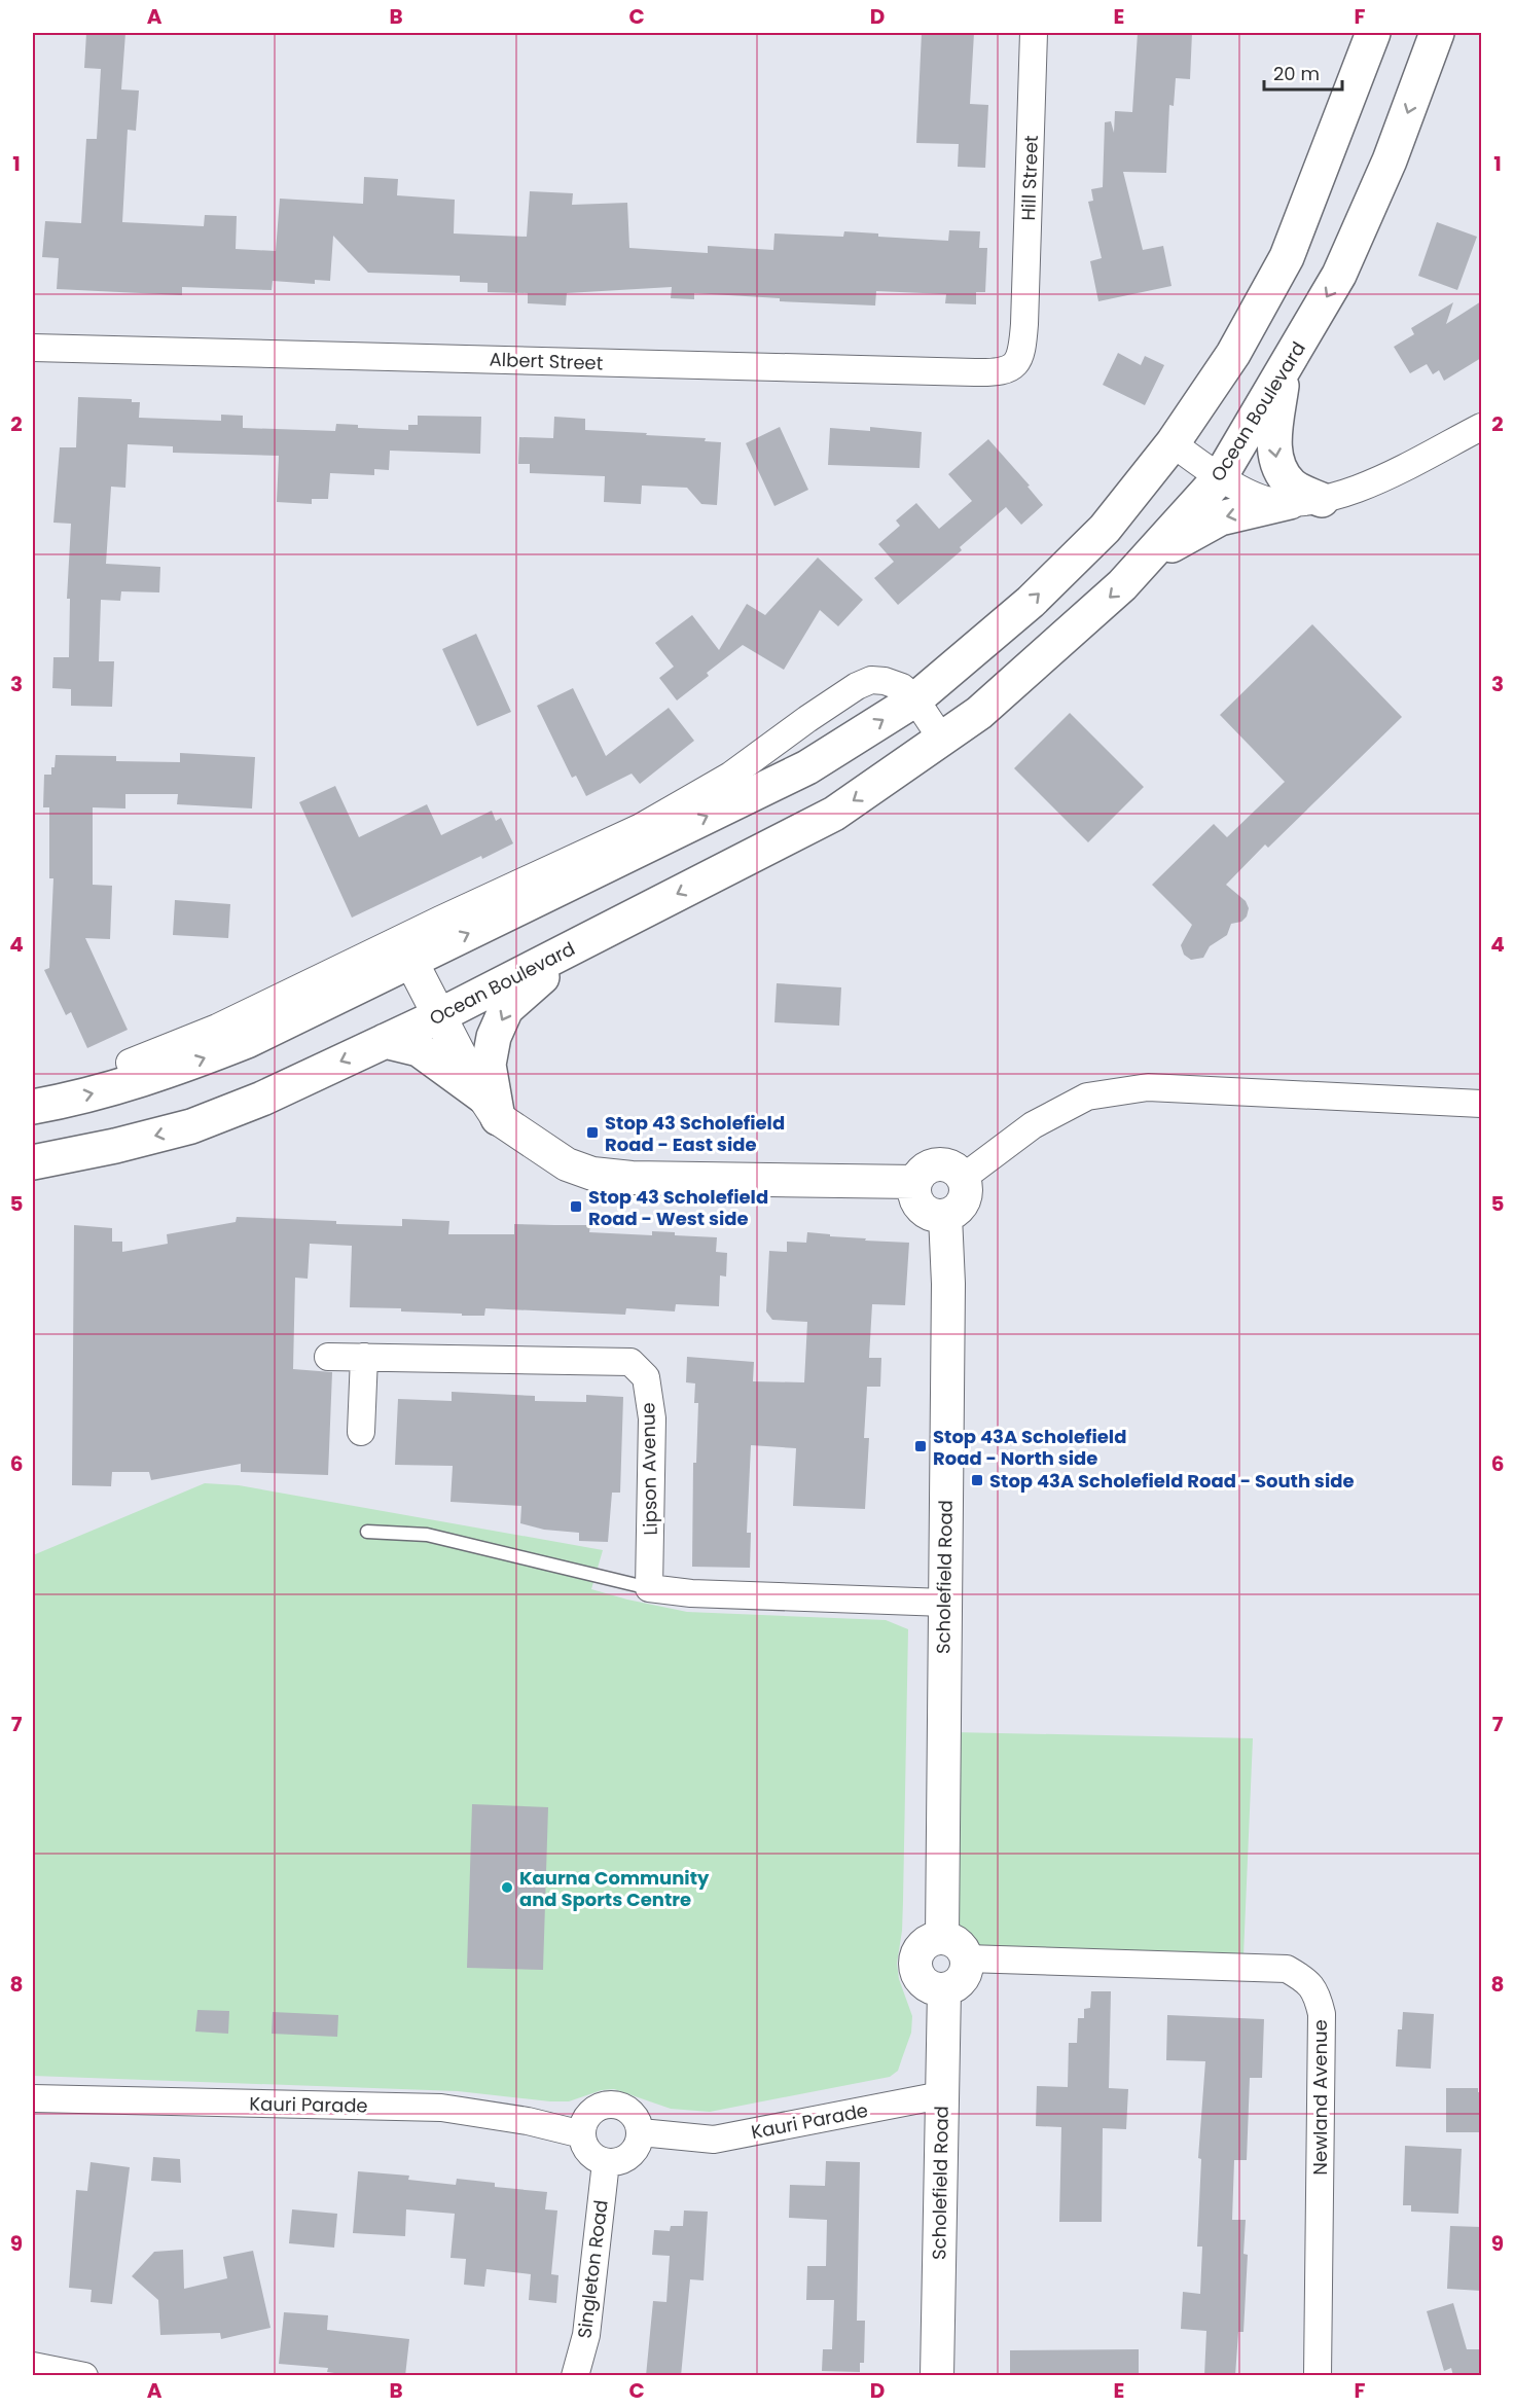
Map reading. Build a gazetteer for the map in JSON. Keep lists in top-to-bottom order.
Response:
{
  "streets": {
    "main road": ["Ocean Boulevard"],
    "street": [
      "Hill Street",
      "Albert Street",
      "Lipson Avenue",
      "Scholefield Road",
      "Newland Avenue",
      "Kauri Parade",
      "Singleton Road"
    ]
  },
  "crossings": [
    ["Hill Street", "Albert Street"],
    ["Scholefield Road", "Newland Avenue"],
    ["Scholefield Road", "Kauri Parade"],
    ["Kauri Parade", "Singleton Road"]
  ],
  "places": {
    "transit": [
      "Stop 43 Scholefield Road - East side",
      "Stop 43 Scholefield Road - West side",
      "Stop 43A Scholefield Road - North side",
      "Stop 43A Scholefield Road - South side"
    ],
    "other": ["Kaurna Community and Sports Centre"]
  },
  "scale_bar": "20 m",
  "grid": {
    "columns": [
      "A",
      "B",
      "C",
      "D",
      "E",
      "F"
    ],
    "rows": [
      "1",
      "2",
      "3",
      "4",
      "5",
      "6",
      "7",
      "8",
      "9"
    ]
  }
}
